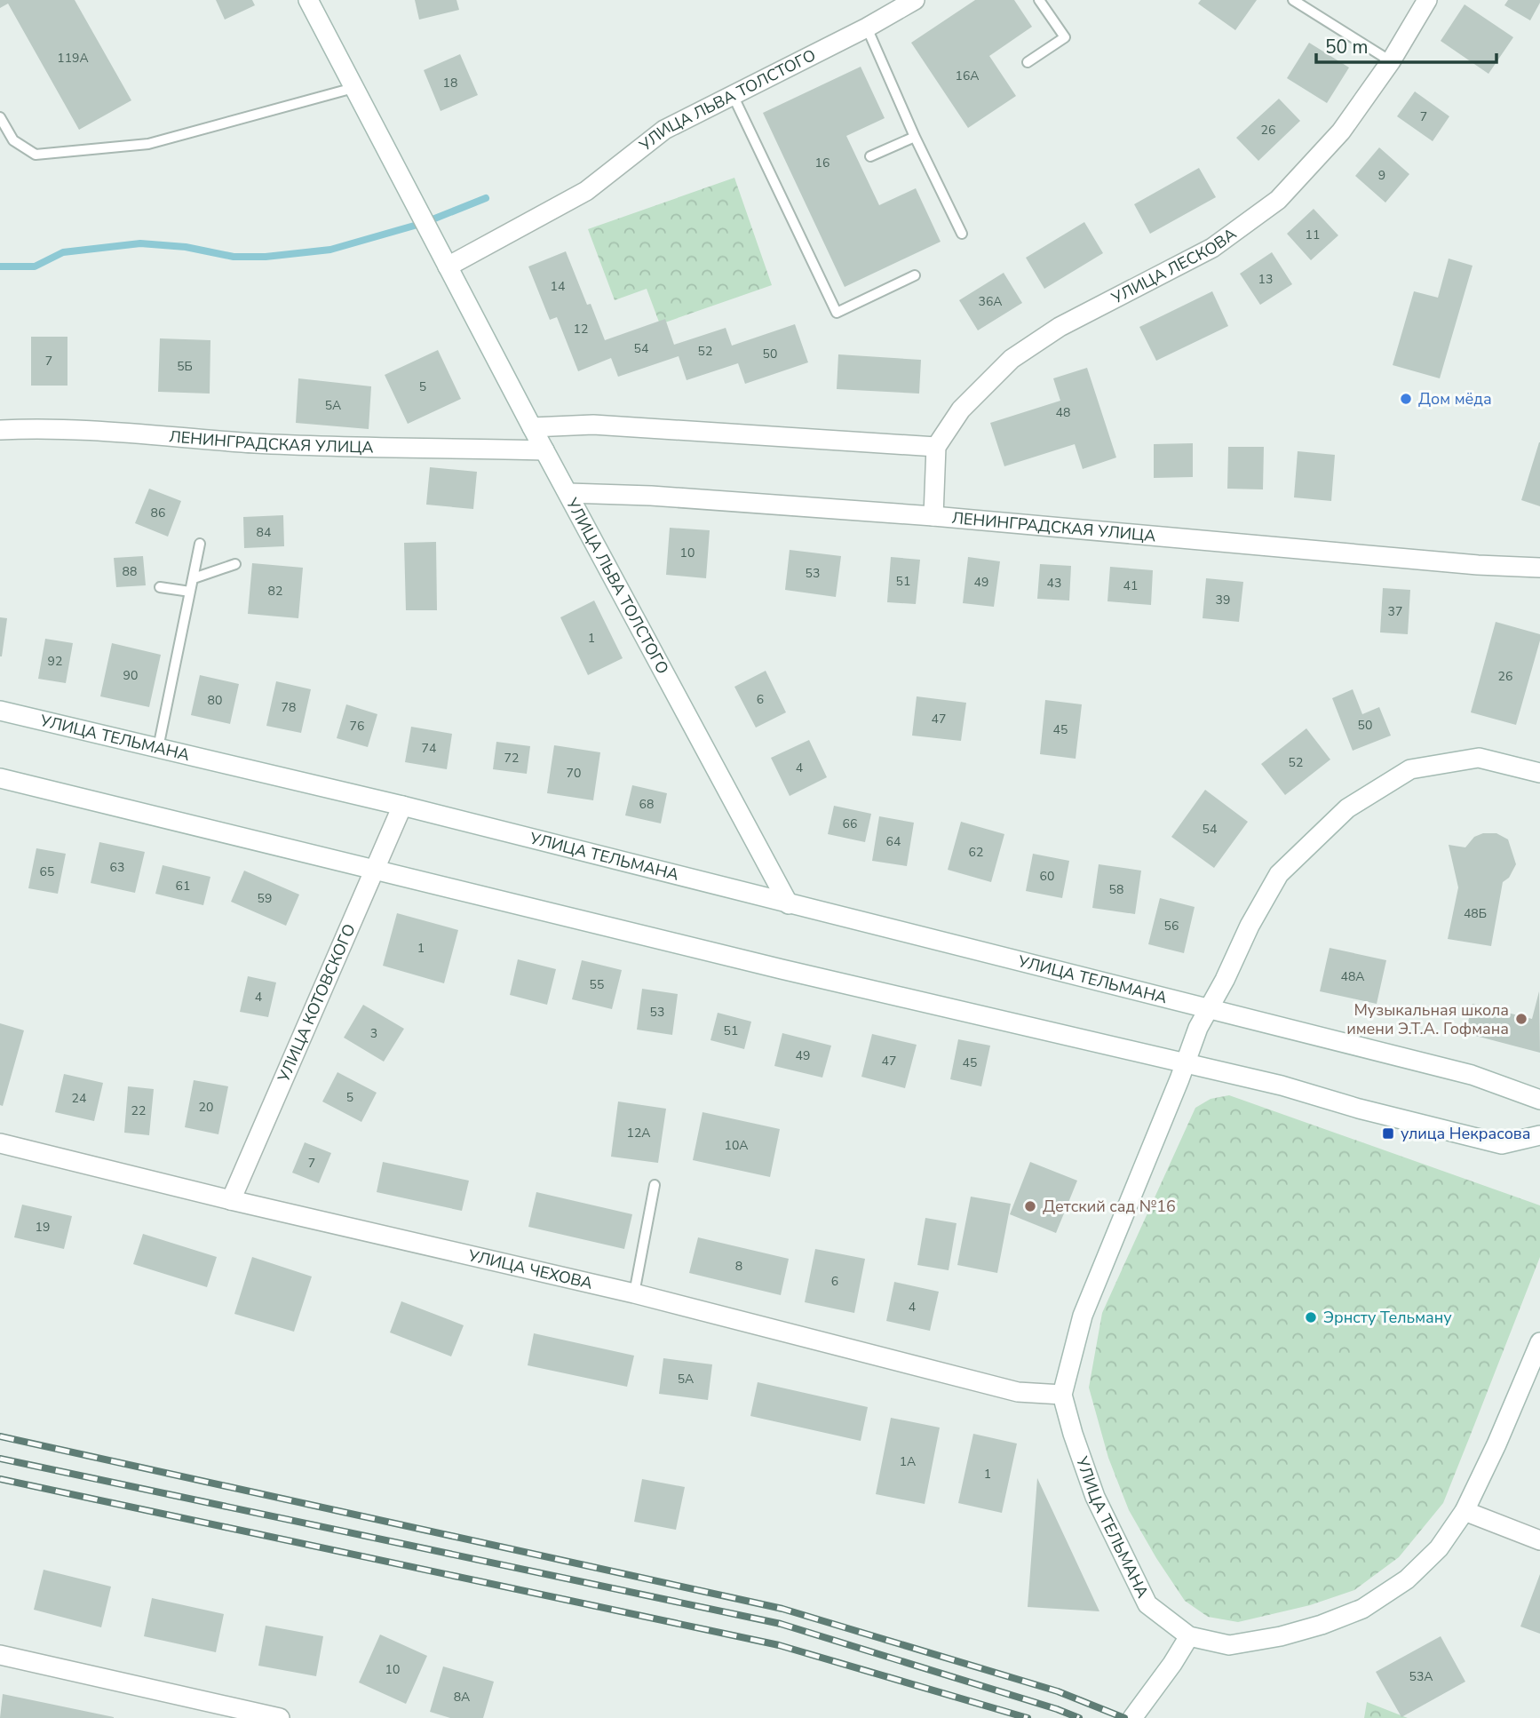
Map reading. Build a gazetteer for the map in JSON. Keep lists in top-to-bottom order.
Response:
{
  "streets": {
    "street": [
      "УЛИЦА ЛЬВА ТОЛСТОГО",
      "УЛИЦА ЛЕСКОВА",
      "ЛЕНИНГРАДСКАЯ УЛИЦА",
      "УЛИЦА ТЕЛЬМАНА",
      "УЛИЦА КОТОВСКОГО",
      "УЛИЦА ЧЕХОВА"
    ]
  },
  "crossings": [
    ["УЛИЦА ЛЬВА ТОЛСТОГО", "ЛЕНИНГРАДСКАЯ УЛИЦА"],
    ["УЛИЦА ЛЬВА ТОЛСТОГО", "УЛИЦА ТЕЛЬМАНА"],
    ["УЛИЦА ТЕЛЬМАНА", "УЛИЦА КОТОВСКОГО"],
    ["УЛИЦА ТЕЛЬМАНА", "УЛИЦА ЧЕХОВА"],
    ["УЛИЦА КОТОВСКОГО", "УЛИЦА ЧЕХОВА"]
  ],
  "places": {
    "other": [
      "Дом мёда",
      "Музыкальная школа имени Э.Т.А. Гофмана",
      "Детский сад №16",
      "Эрнсту Тельману"
    ],
    "transit": ["улица Некрасова"]
  },
  "house_numbers": [
    "119А",
    "16А",
    "18",
    "7",
    "26",
    "16",
    "9",
    "11",
    "13",
    "14",
    "36А",
    "12",
    "54",
    "52",
    "50",
    "7",
    "5Б",
    "5",
    "5А",
    "48",
    "86",
    "84",
    "10",
    "88",
    "53",
    "51",
    "49",
    "43",
    "41",
    "82",
    "39",
    "37",
    "1",
    "92",
    "90",
    "26",
    "6",
    "80",
    "78",
    "47",
    "50",
    "76",
    "45",
    "74",
    "72",
    "52",
    "4",
    "70",
    "68",
    "66",
    "54",
    "64",
    "62",
    "63",
    "65",
    "60",
    "61",
    "58",
    "59",
    "48Б",
    "56",
    "1",
    "48А",
    "55",
    "4",
    "53",
    "51",
    "3",
    "49",
    "47",
    "45",
    "5",
    "24",
    "20",
    "22",
    "12А",
    "10А",
    "7",
    "19",
    "8",
    "6",
    "4",
    "5А",
    "1А",
    "1",
    "10",
    "53А",
    "8А"
  ],
  "scale_bar": "50 m"
}
